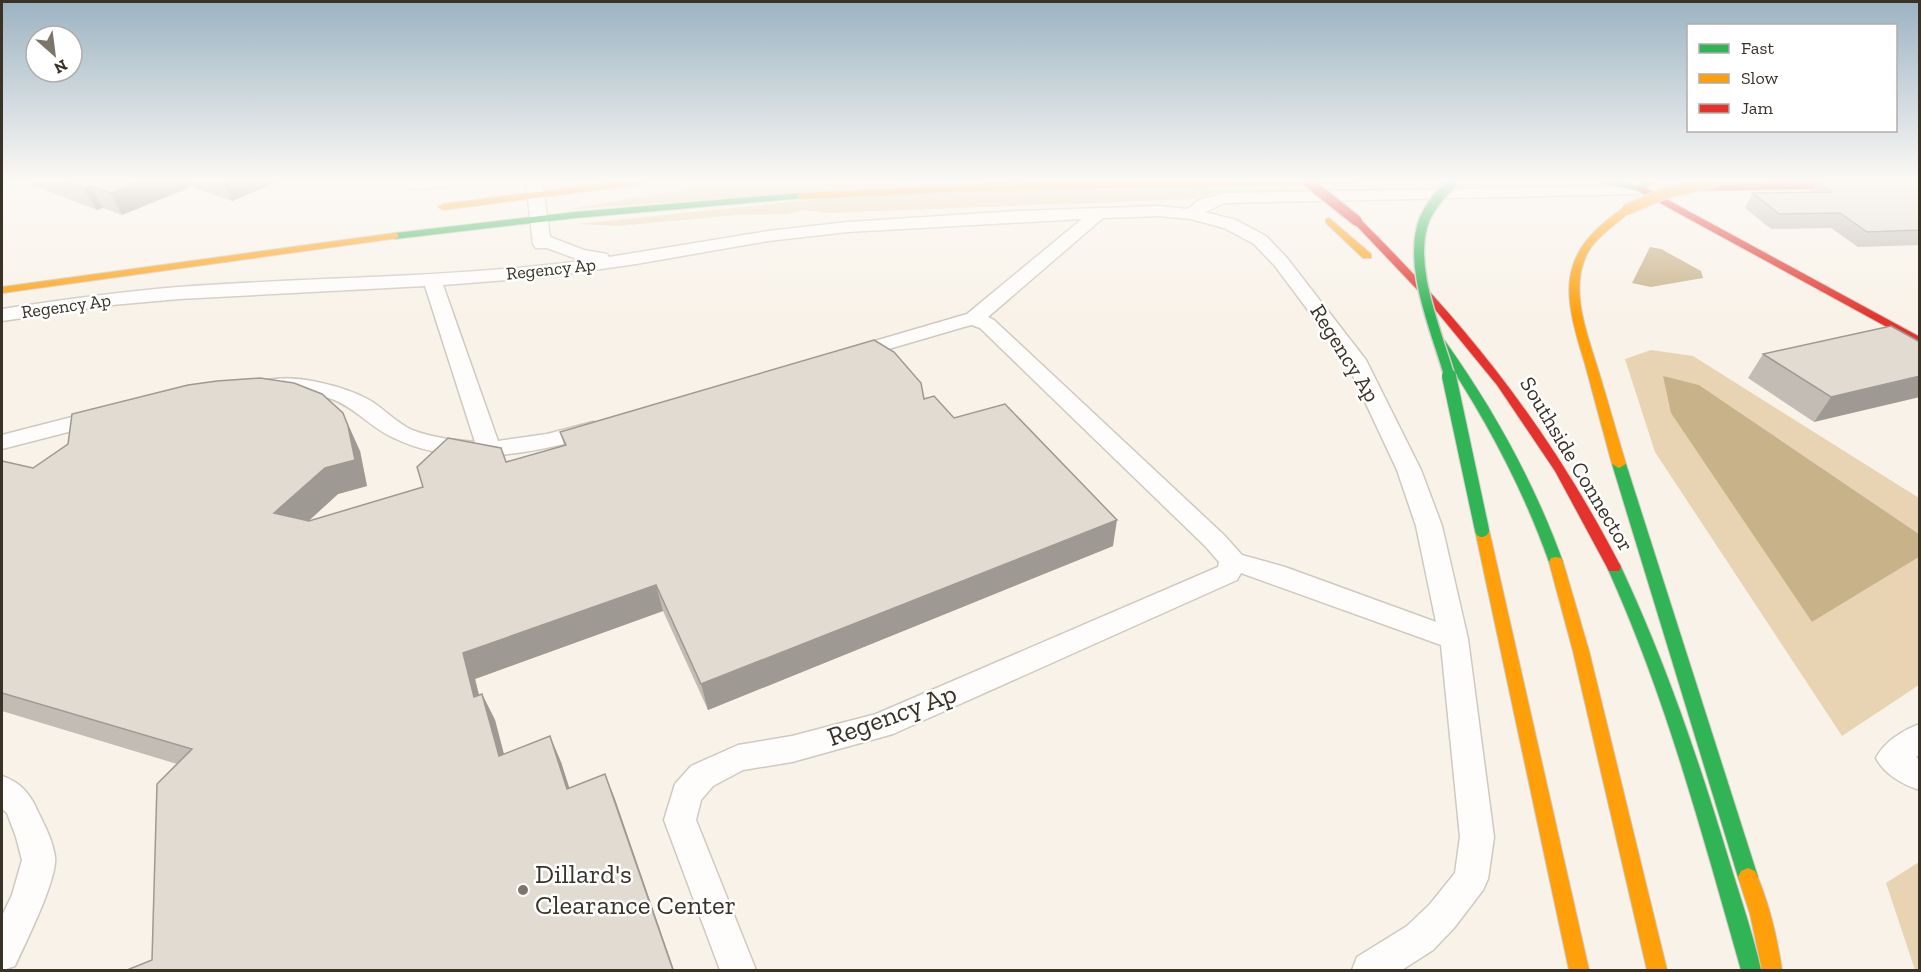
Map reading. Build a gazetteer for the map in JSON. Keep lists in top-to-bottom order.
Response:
{
  "streets": {
    "main road": ["Southside Connector"],
    "street": ["Regency Ap"]
  },
  "places": ["Dillard's Clearance Center"],
  "legend": ["Fast", "Slow", "Jam"],
  "north": "bottom right"
}
